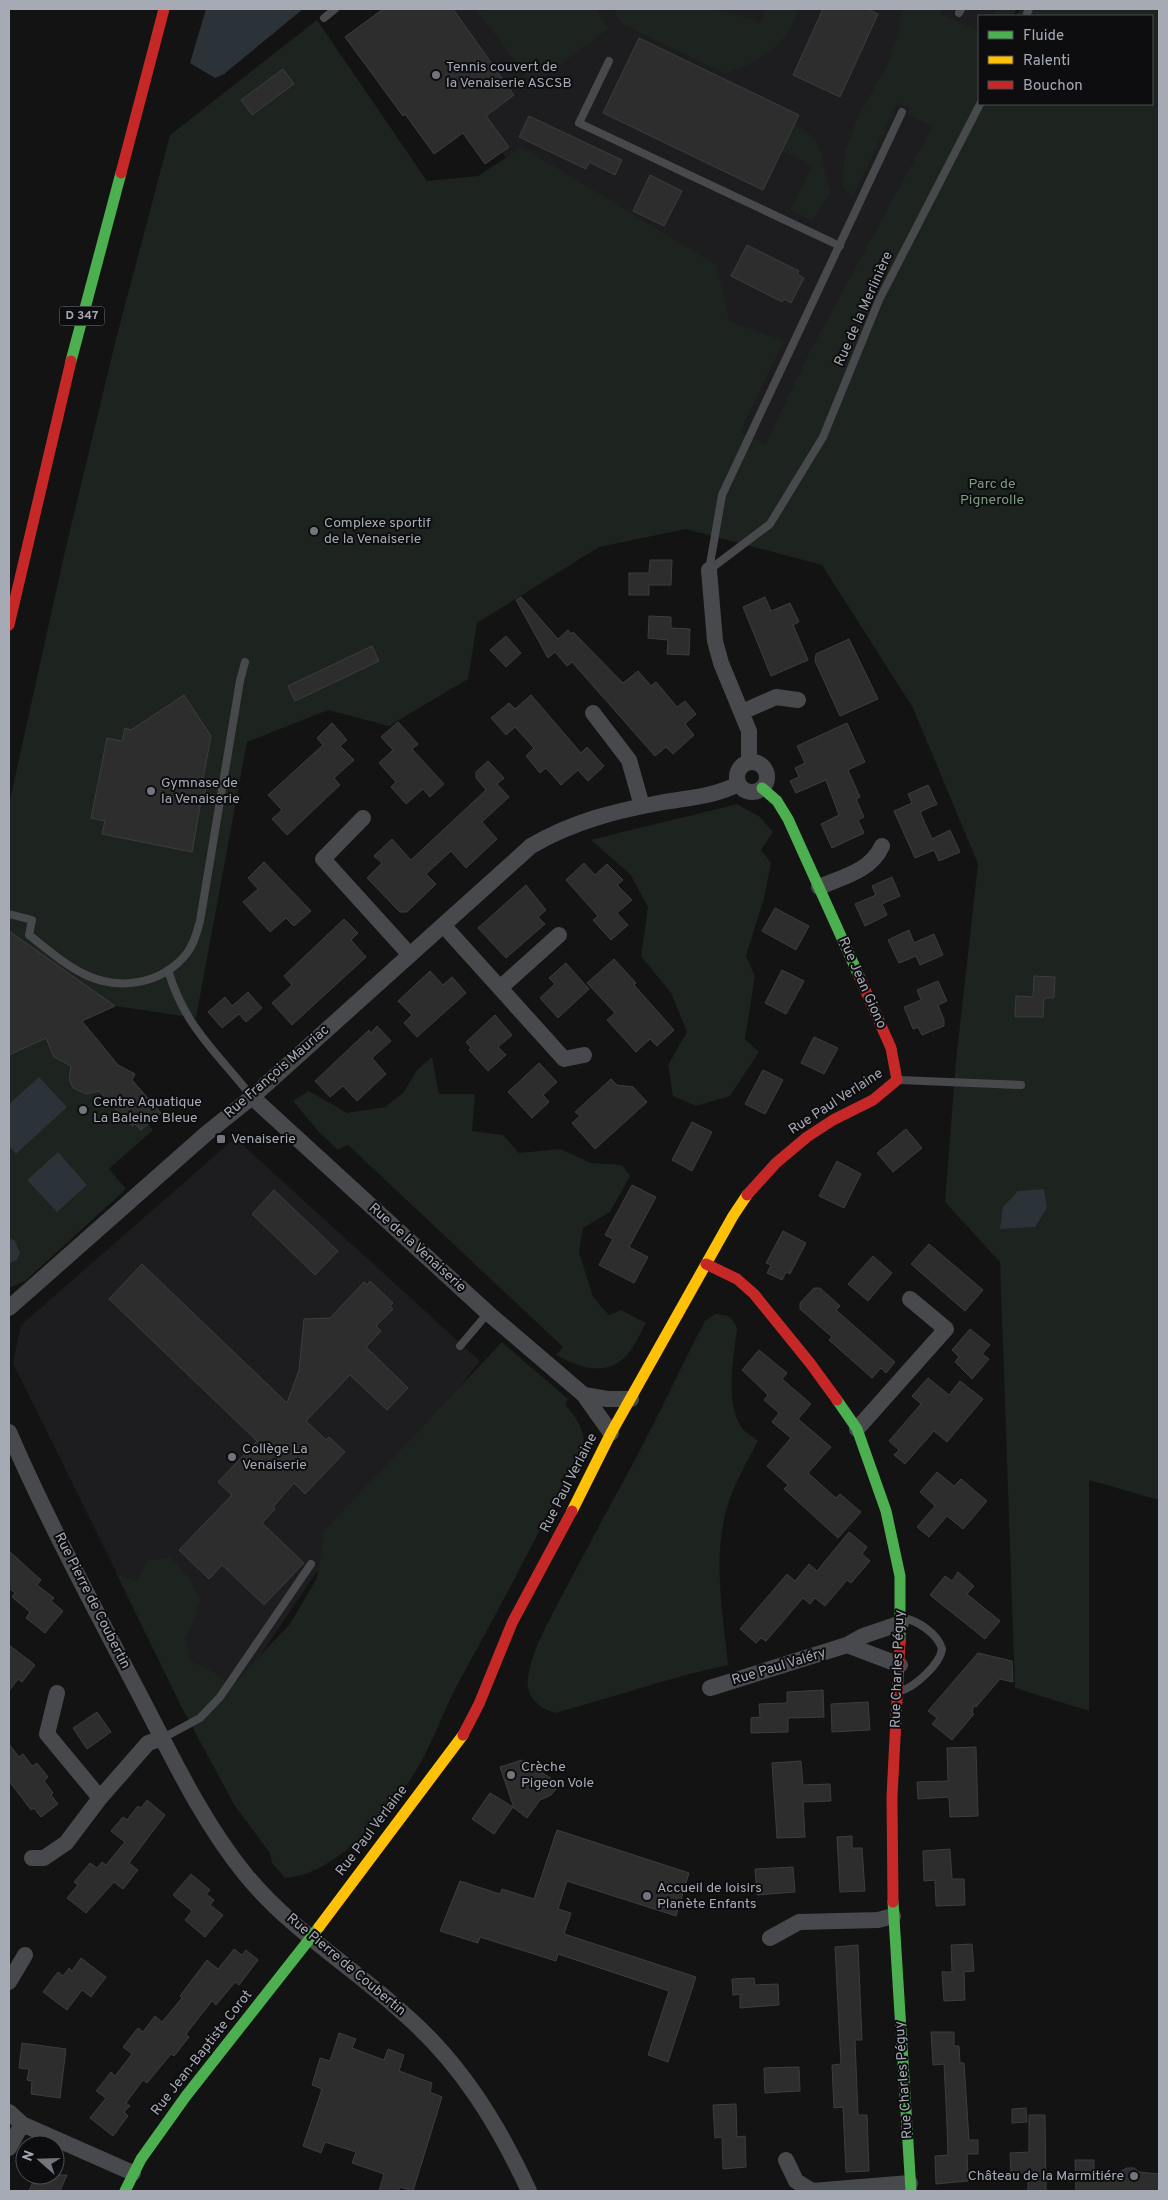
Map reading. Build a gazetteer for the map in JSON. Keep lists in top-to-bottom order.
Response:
{
  "streets": {
    "street": [
      "D 347",
      "Rue Jean Giono",
      "Rue François Mauriac",
      "Rue Paul Verlaine",
      "Rue de la Venaiserie",
      "Rue Pierre de Coubertin",
      "Rue Paul Valéry",
      "Rue Charles Péguy",
      "Rue Jean-Baptiste Corot"
    ],
    "lane": ["Rue de la Merlinière"]
  },
  "crossings": [
    ["Rue Jean Giono", "Rue François Mauriac"],
    ["Rue Jean Giono", "Rue Paul Verlaine"],
    ["Rue François Mauriac", "Rue de la Venaiserie"],
    ["Rue Paul Verlaine", "Rue de la Venaiserie"],
    ["Rue Paul Verlaine", "Rue Pierre de Coubertin"],
    ["Rue Paul Verlaine", "Rue Charles Péguy"],
    ["Rue Paul Verlaine", "Rue Jean-Baptiste Corot"],
    ["Rue Pierre de Coubertin", "Rue Jean-Baptiste Corot"],
    ["Rue Paul Valéry", "Rue Charles Péguy"]
  ],
  "parks": ["Parc de Pignerolle"],
  "places": {
    "other": [
      "Tennis couvert de la Venaiserie ASCSB",
      "Complexe sportif de la Venaiserie",
      "Gymnase de la Venaiserie",
      "Centre Aquatique La Baleine Bleue",
      "Collège La Venaiserie",
      "Crèche Pigeon Vole",
      "Accueil de loisirs Planète Enfants",
      "Château de la Marmitiére"
    ],
    "transit": ["Venaiserie"]
  },
  "legend": ["Fluide", "Ralenti", "Bouchon"],
  "north": "left"
}
